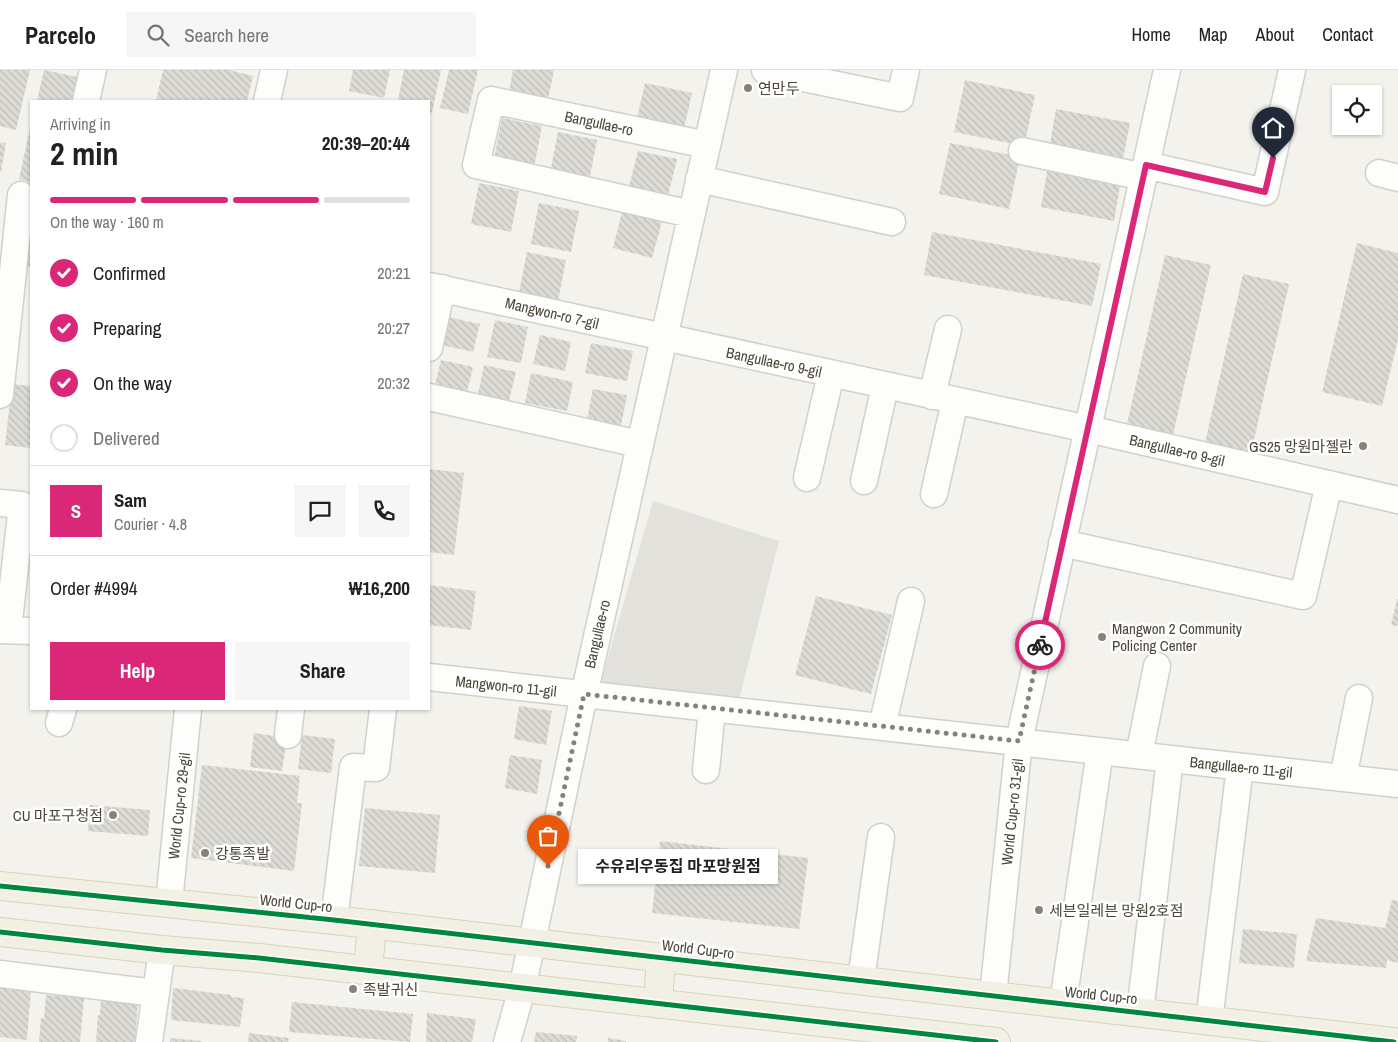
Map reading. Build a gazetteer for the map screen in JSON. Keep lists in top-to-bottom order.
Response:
{
  "streets": {
    "main road": ["World Cup-ro"],
    "street": [
      "Bangullae-ro",
      "Mangwon-ro 7-gil",
      "Bangullae-ro 9-gil",
      "Mangwon-ro 11-gil",
      "Bangullae-ro 11-gil",
      "World Cup-ro 29-gil",
      "World Cup-ro 31-gil"
    ]
  },
  "crossings": [
    ["Bangullae-ro", "Mangwon-ro 7-gil"],
    ["Bangullae-ro", "Bangullae-ro 9-gil"],
    ["Bangullae-ro", "Mangwon-ro 11-gil"],
    ["Bangullae-ro", "Bangullae-ro 11-gil"],
    ["Bangullae-ro", "World Cup-ro"],
    ["Mangwon-ro 7-gil", "Bangullae-ro 9-gil"],
    ["Bangullae-ro 9-gil", "World Cup-ro 31-gil"],
    ["Mangwon-ro 11-gil", "Bangullae-ro 11-gil"],
    ["Bangullae-ro 11-gil", "World Cup-ro 31-gil"],
    ["Bangullae-ro 11-gil", "World Cup-ro"],
    ["World Cup-ro 29-gil", "World Cup-ro"],
    ["World Cup-ro 31-gil", "World Cup-ro"]
  ],
  "places": [
    "연만두",
    "GS25 망원마젤란",
    "Mangwon 2 Community Policing Center",
    "CU 마포구청점",
    "강통족발",
    "수유리우동집 마포망원점",
    "세븐일레븐 망원2호점",
    "족발귀신"
  ],
  "page": {
    "header": "Parcelo",
    "search": "Search here",
    "nav": [
      "Home",
      "Map",
      "About",
      "Contact"
    ],
    "heading": ["2 min", "Arriving in", "20:39–20:44"],
    "panel": [
      "Sam",
      "Courier · 4.8",
      "Order #4994",
      "₩16,200"
    ],
    "bar": "On the way · 160 m",
    "list": [
      ["Confirmed", "20:21"],
      ["Preparing", "20:27"],
      ["On the way", "20:32"],
      "Delivered"
    ],
    "round": "S",
    "buttons": ["Help", "Share"],
    "bubble": "수유리우동집 마포망원점"
  }
}
